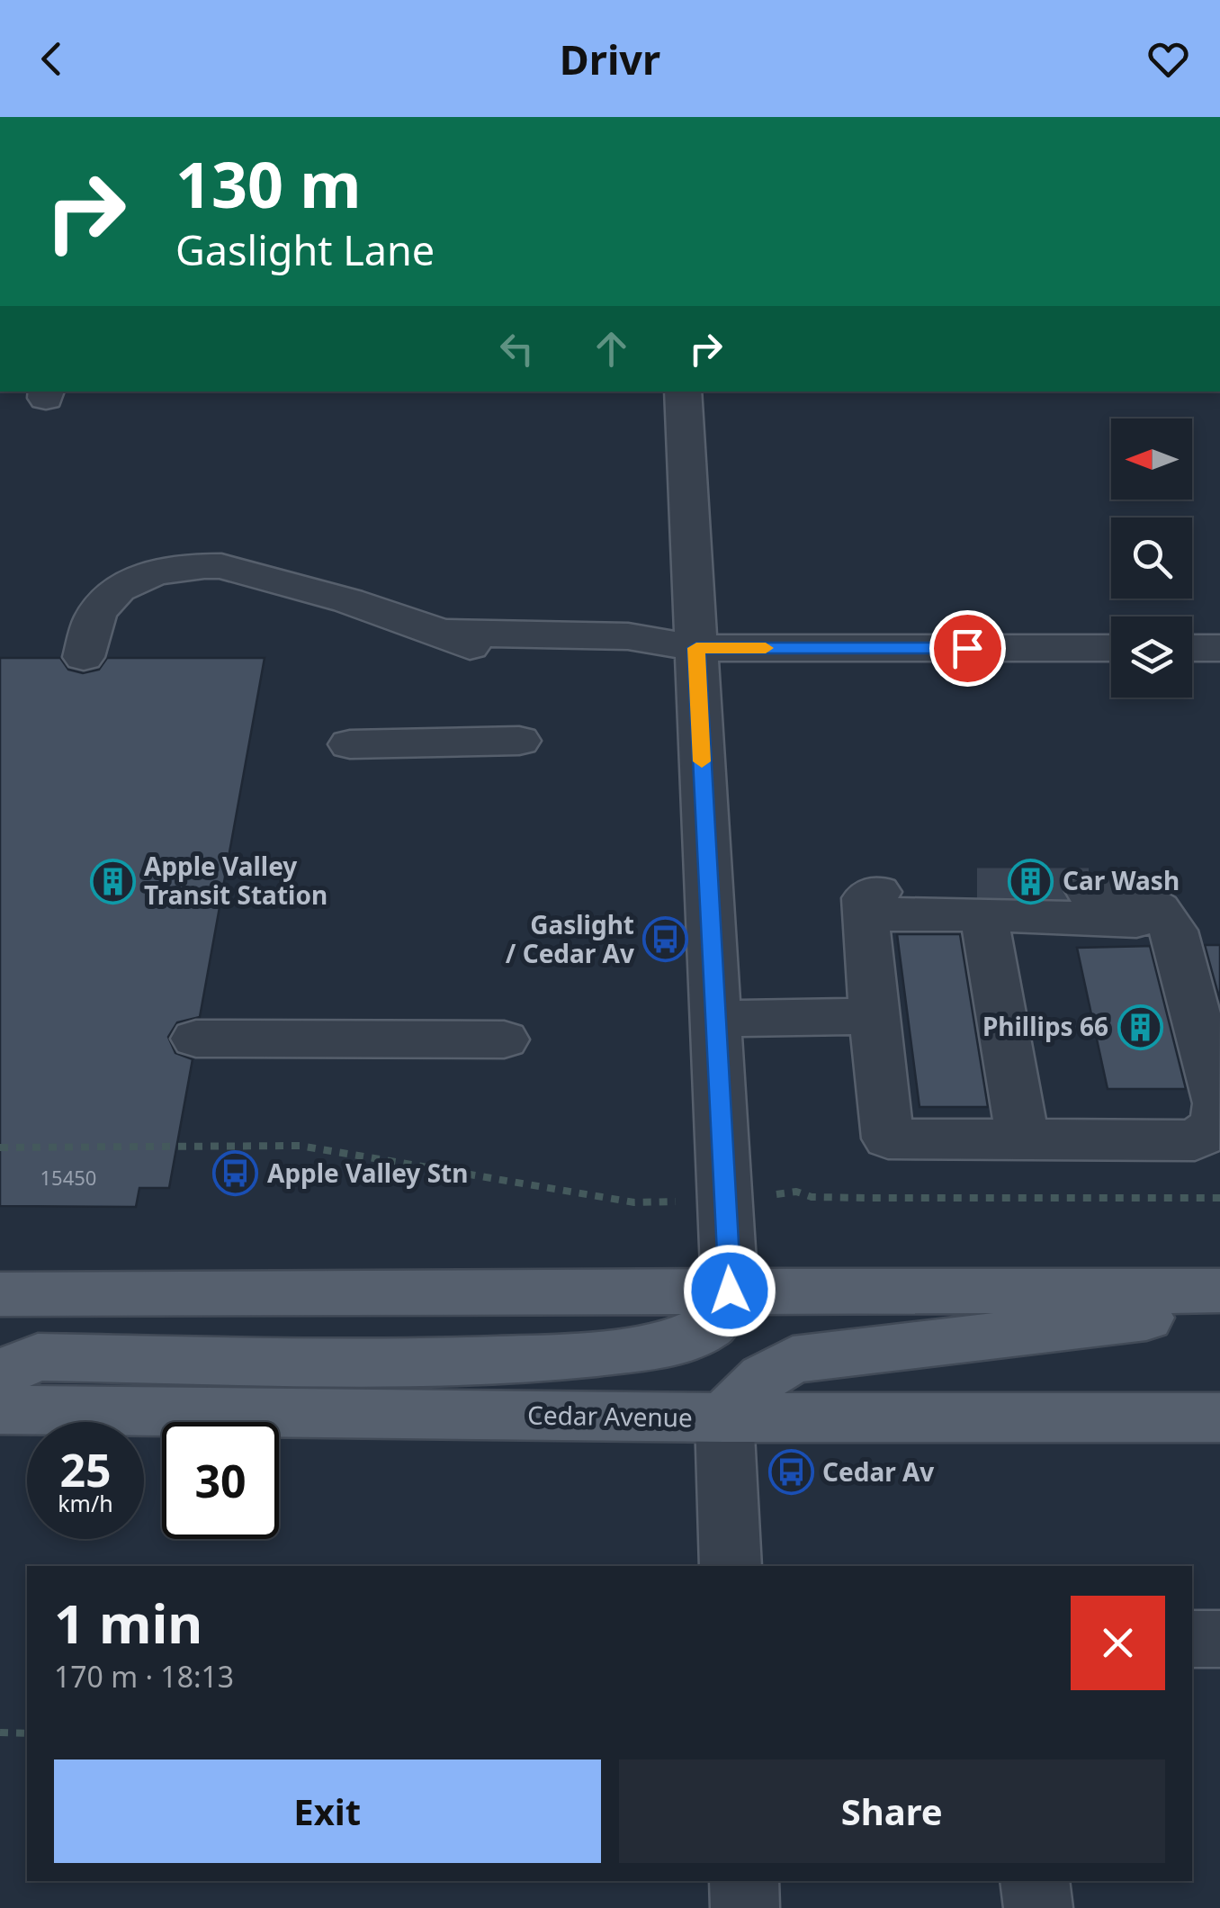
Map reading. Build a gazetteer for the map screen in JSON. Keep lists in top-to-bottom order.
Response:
{
  "streets": {
    "main road": ["Cedar Avenue"]
  },
  "places": {
    "building": ["Apple Valley Transit Station", "Car Wash", "Phillips 66"],
    "bus stop": ["Gaslight / Cedar Av", "Apple Valley Stn", "Cedar Av"]
  },
  "house_numbers": ["15450"],
  "north": "left",
  "page": {
    "header": "Drivr",
    "turn": ["130 m", "Gaslight Lane"],
    "speed": "25 km/h",
    "limit": "30",
    "heading": ["1 min", "170 m · 18:13"],
    "buttons": ["Exit", "Share"]
  }
}
